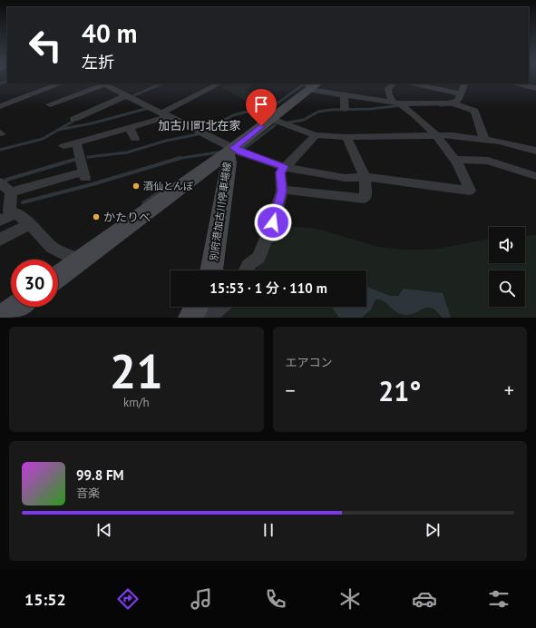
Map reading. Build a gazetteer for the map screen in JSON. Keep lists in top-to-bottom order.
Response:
{
  "streets": {
    "main road": ["別府港加古川停車場線"]
  },
  "districts": ["加古川町北在家"],
  "places": ["酒仙とんぼ", "かたりべ"],
  "page": {
    "turn": ["40 m", "左折"],
    "limit": "30",
    "trip": "15:53 · 1 分 · 110 m",
    "tile": [
      ["21", "km/h"],
      "エアコン"
    ],
    "heat": ["−", "21°", "+"],
    "song": ["99.8 FM", "音楽"],
    "tabs": "15:52"
  }
}
